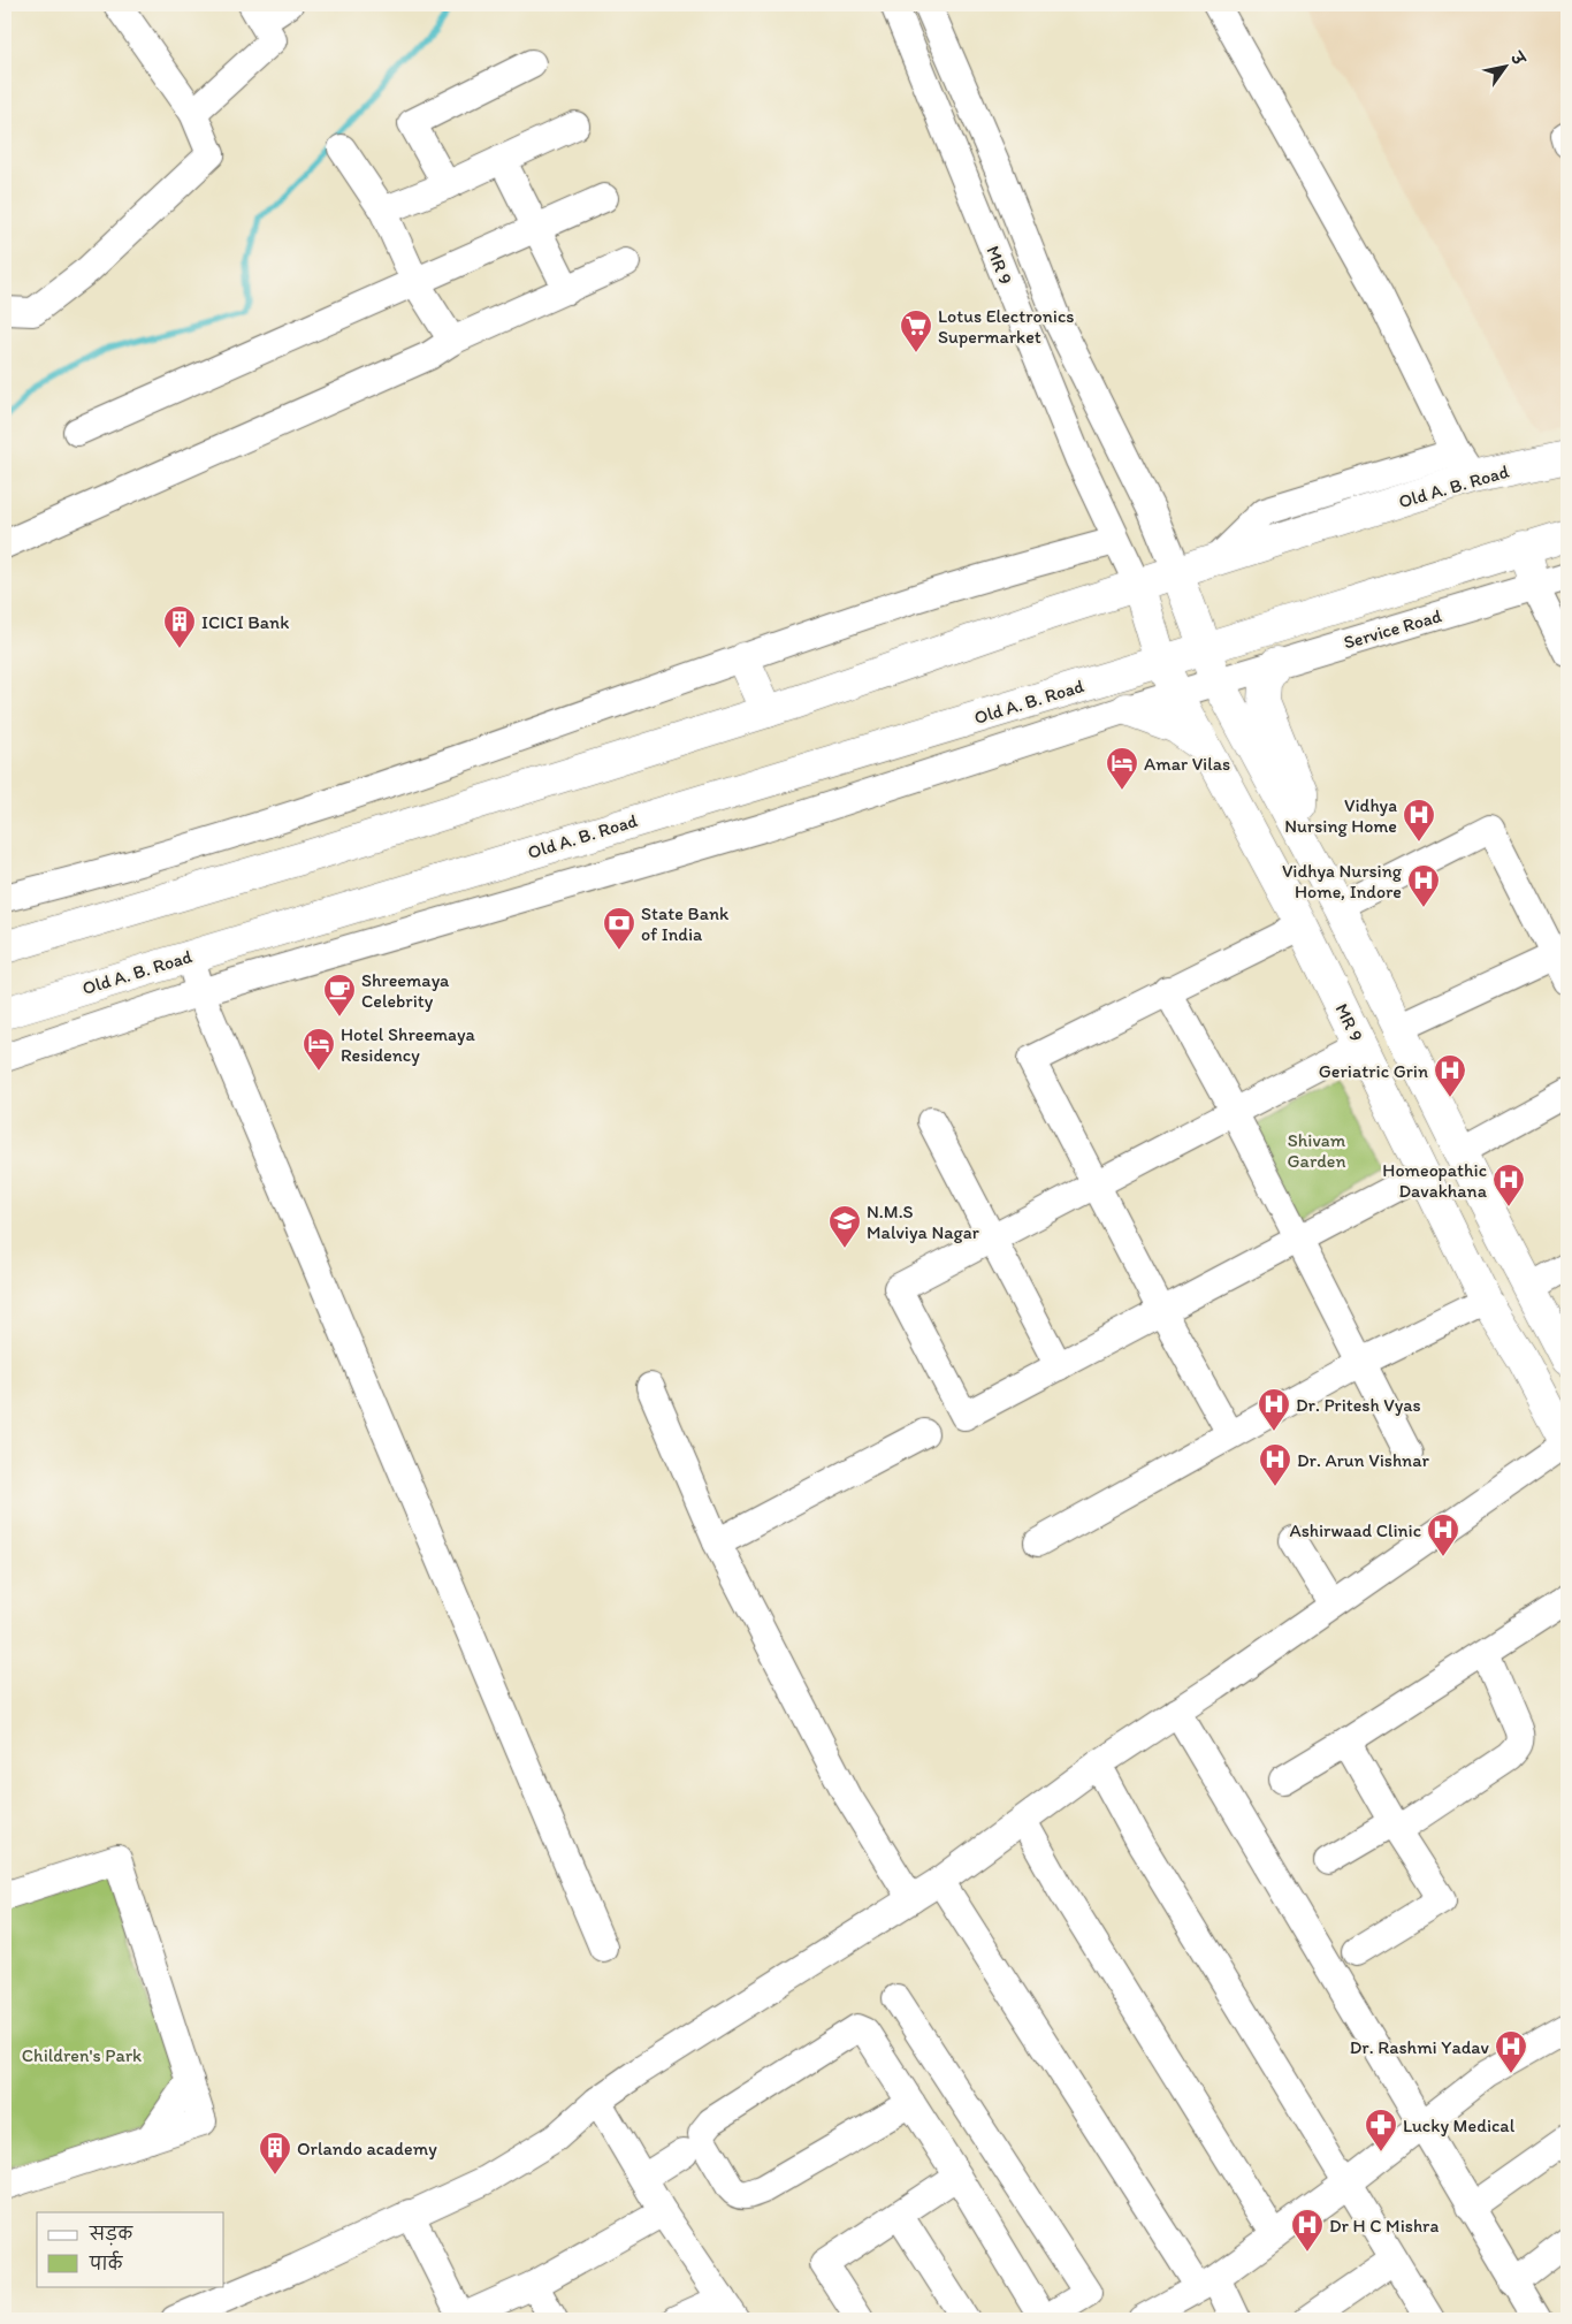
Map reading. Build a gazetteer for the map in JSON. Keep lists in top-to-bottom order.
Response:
{
  "streets": {
    "main road": ["MR 9", "Old A. B. Road"],
    "street": ["Service Road"]
  },
  "crossings": [
    ["MR 9", "Old A. B. Road"],
    ["MR 9", "Service Road"]
  ],
  "parks": ["Shivam Garden", "Children's Park"],
  "places": {
    "supermarket": ["Lotus Electronics Supermarket"],
    "building": ["ICICI Bank", "Orlando academy"],
    "hotel": ["Amar Vilas", "Hotel Shreemaya Residency"],
    "hospital": [
      "Vidhya Nursing Home",
      "Vidhya Nursing Home, Indore",
      "Geriatric Grin",
      "Homeopathic Davakhana",
      "Dr. Pritesh Vyas",
      "Dr. Arun Vishnar",
      "Ashirwaad Clinic",
      "Dr. Rashmi Yadav",
      "Dr H C Mishra"
    ],
    "bank": ["State Bank of India"],
    "cafe": ["Shreemaya Celebrity"],
    "school or university": ["N.M.S Malviya Nagar"],
    "pharmacy": ["Lucky Medical"]
  },
  "legend": ["सड़क", "पार्क"],
  "north": "top right"
}
